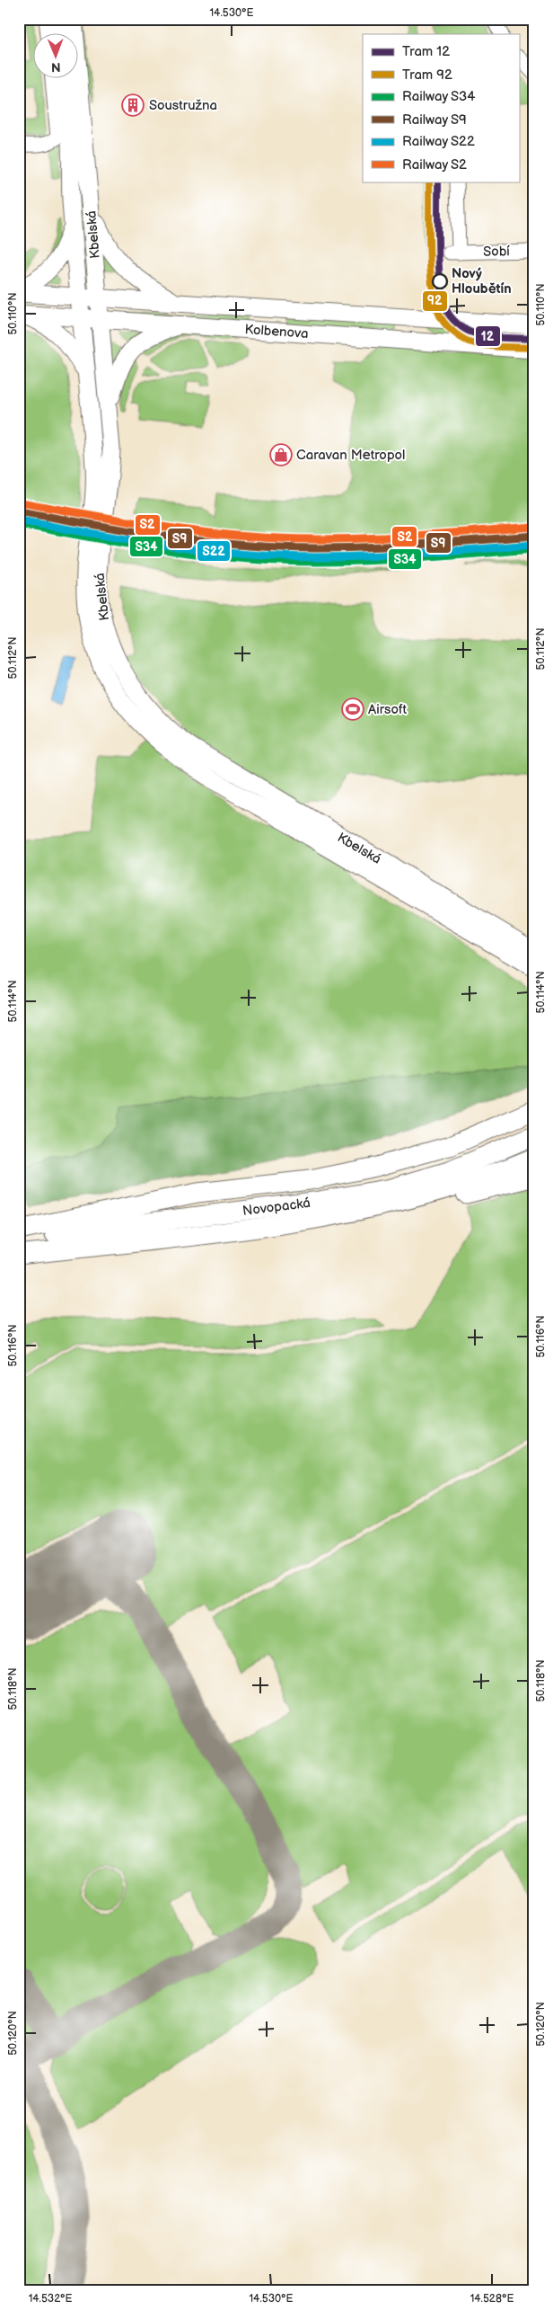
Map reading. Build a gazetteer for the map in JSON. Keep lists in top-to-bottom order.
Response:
{
  "streets": {
    "highway": ["Kbelská", "Novopacká"],
    "main road": ["Kolbenova"],
    "street": ["Sobí"]
  },
  "crossings": [
    ["Kbelská", "Kolbenova"]
  ],
  "places": {
    "building": ["Soustružna"],
    "other": ["Nový Hloubětín"],
    "shop": ["Caravan Metropol"],
    "sports": ["Airsoft"]
  },
  "lines": [
    "tram line 12",
    "tram line 92",
    "rail line S2",
    "rail line S9",
    "rail line S22",
    "rail line S34"
  ],
  "legend": [
    "Tram 12",
    "Tram 92",
    "Railway S34",
    "Railway S9",
    "Railway S22",
    "Railway S2"
  ],
  "north": "bottom",
  "coordinates": [
    "14.530°E",
    "50.110°N",
    "50.112°N",
    "50.114°N",
    "50.116°N",
    "50.118°N",
    "50.120°N",
    "14.532°E",
    "14.528°E"
  ]
}
